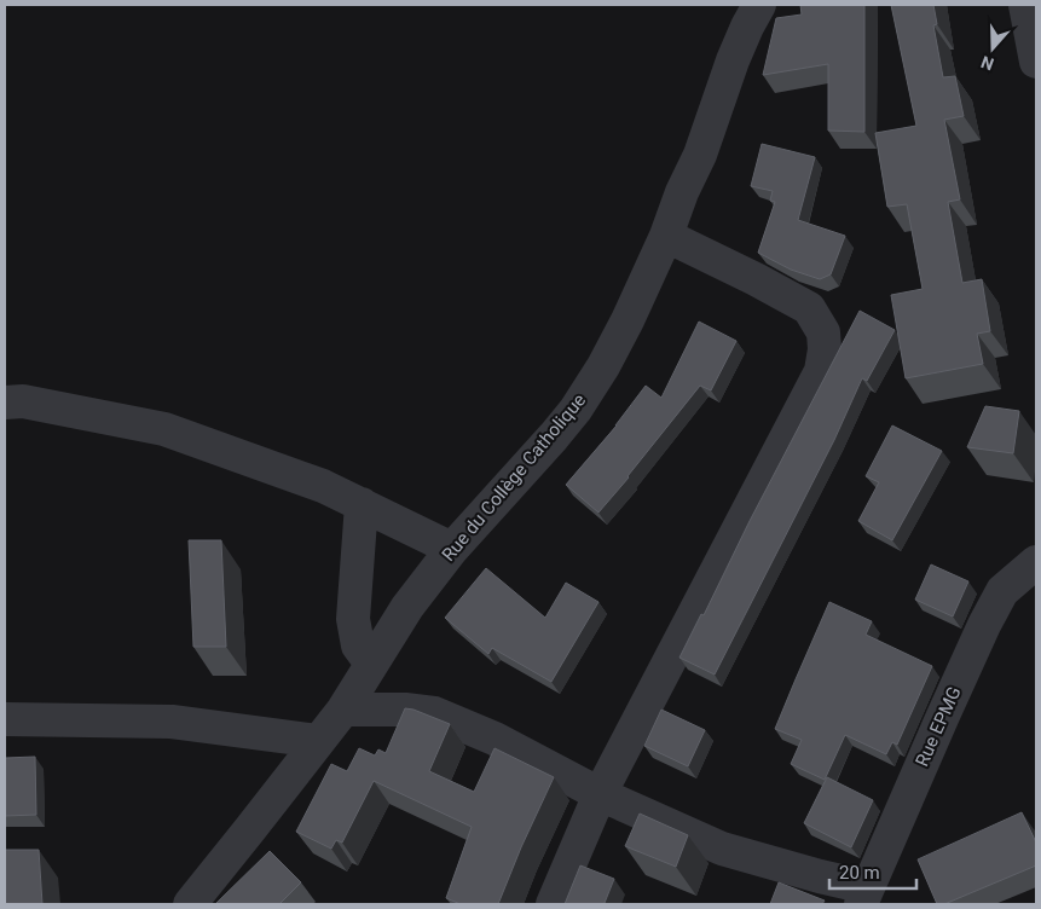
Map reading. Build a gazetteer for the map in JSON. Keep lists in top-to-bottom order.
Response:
{
  "streets": {
    "street": ["Rue du Collège Catholique", "Rue EPMG"]
  },
  "scale_bar": "20 m",
  "north": "bottom"
}
